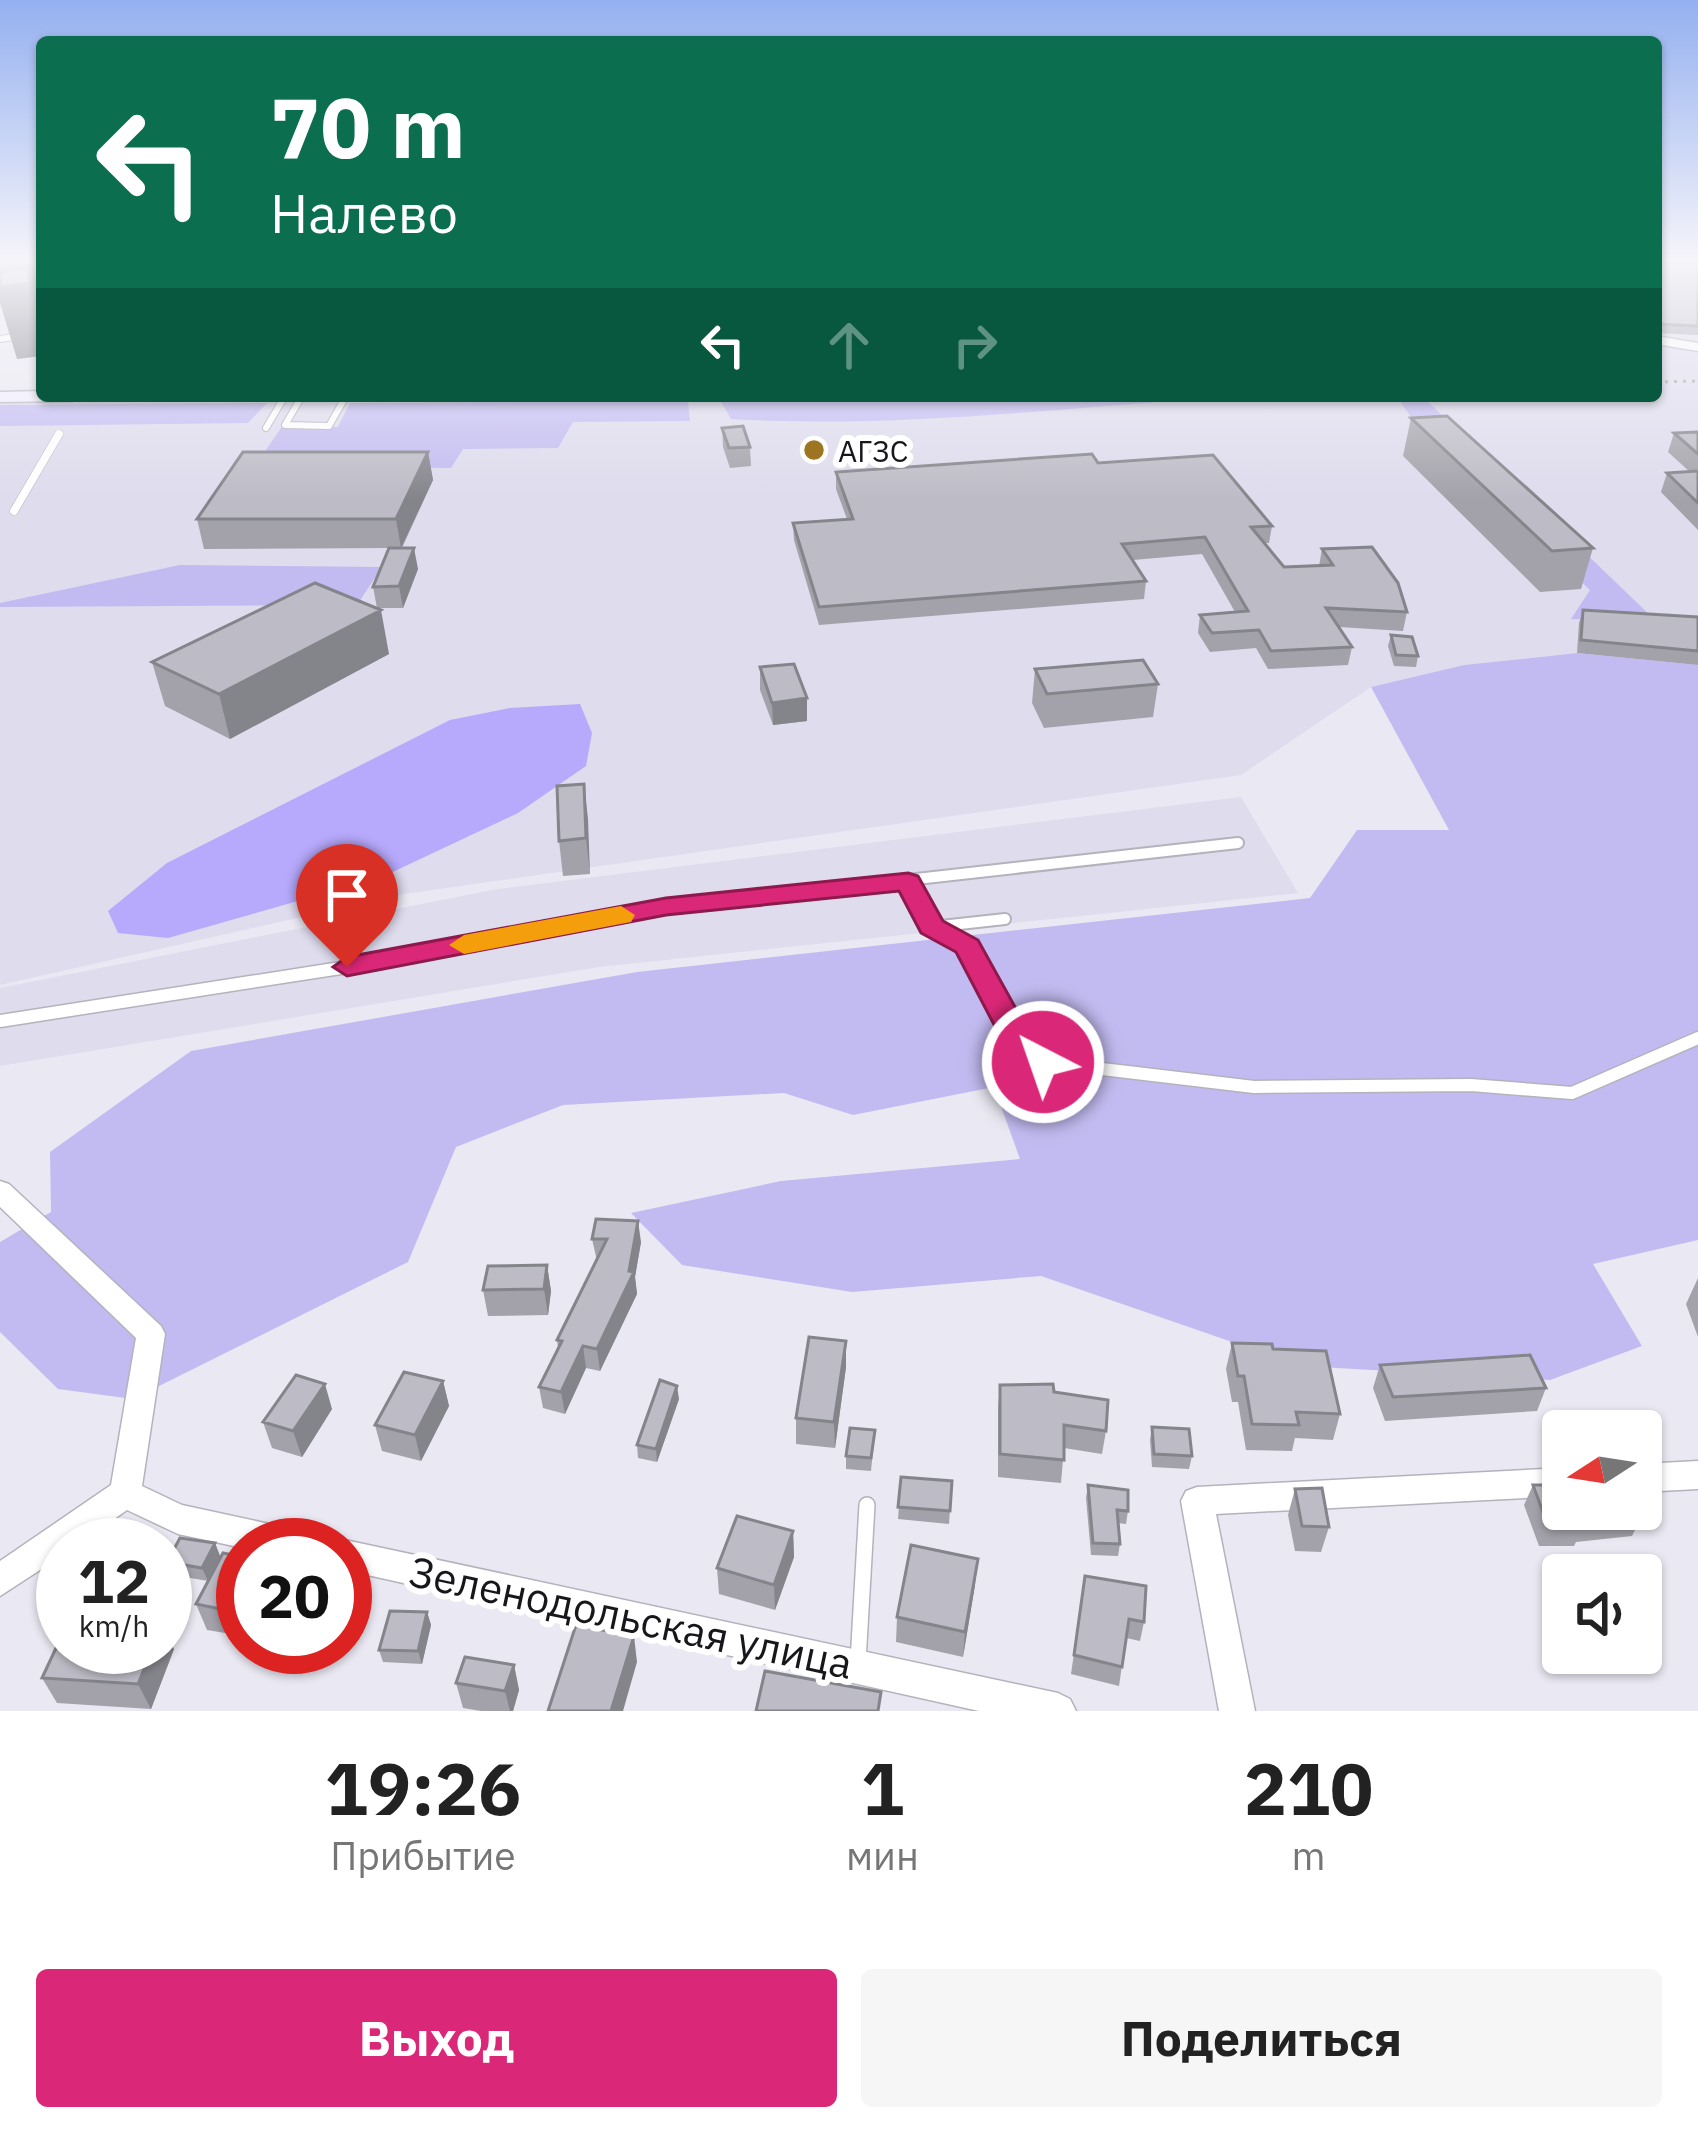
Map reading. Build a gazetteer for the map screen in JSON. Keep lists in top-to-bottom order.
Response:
{
  "streets": {
    "street": ["Зеленодольская улица"]
  },
  "places": ["АГЗС"],
  "north": "left",
  "page": {
    "turn": ["70 m", "Налево"],
    "speed": "12 km/h",
    "limit": "20",
    "eta": [
      "19:26",
      "Прибытие",
      "1",
      "мин",
      "210",
      "m"
    ],
    "buttons": ["Выход", "Поделиться"]
  }
}
